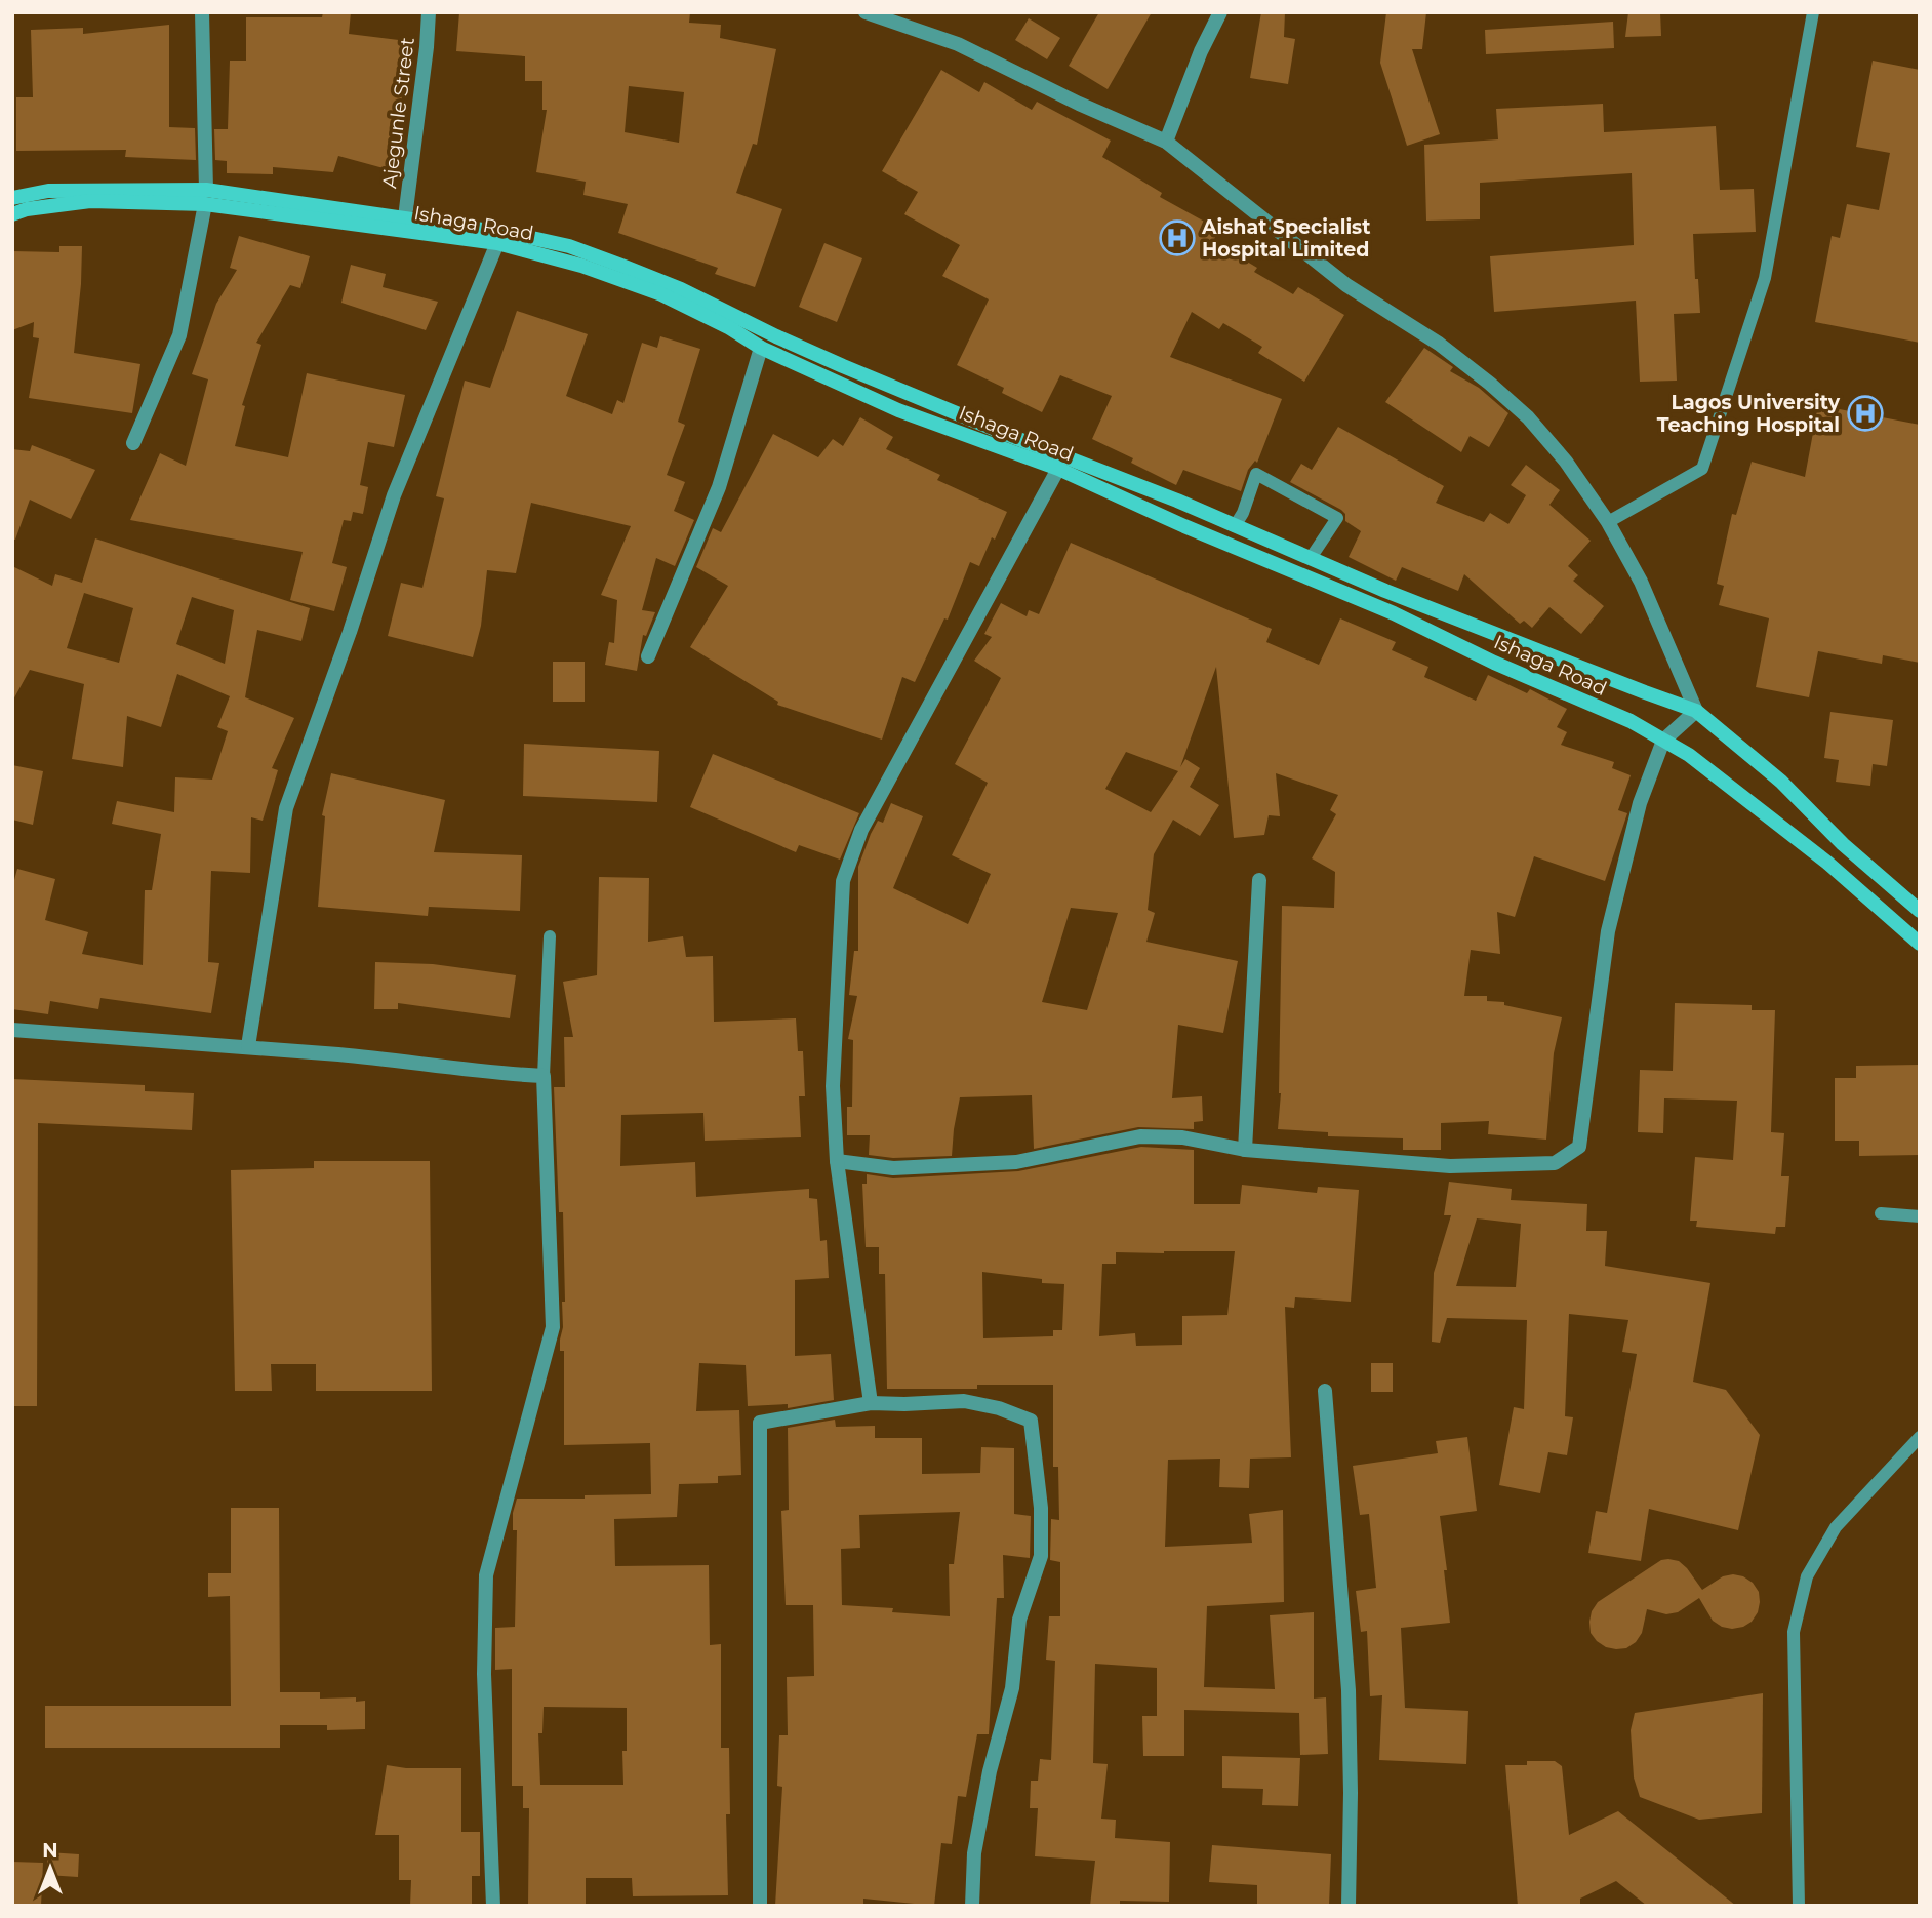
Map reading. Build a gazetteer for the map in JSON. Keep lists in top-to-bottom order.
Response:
{
  "streets": {
    "main road": ["Ishaga Road"],
    "street": ["Ajegunle Street"]
  },
  "crossings": [
    ["Ajegunle Street", "Ishaga Road"]
  ],
  "places": {
    "hospital": ["Aishat Specialist Hospital Limited", "Lagos University Teaching Hospital"]
  },
  "north": "top"
}
